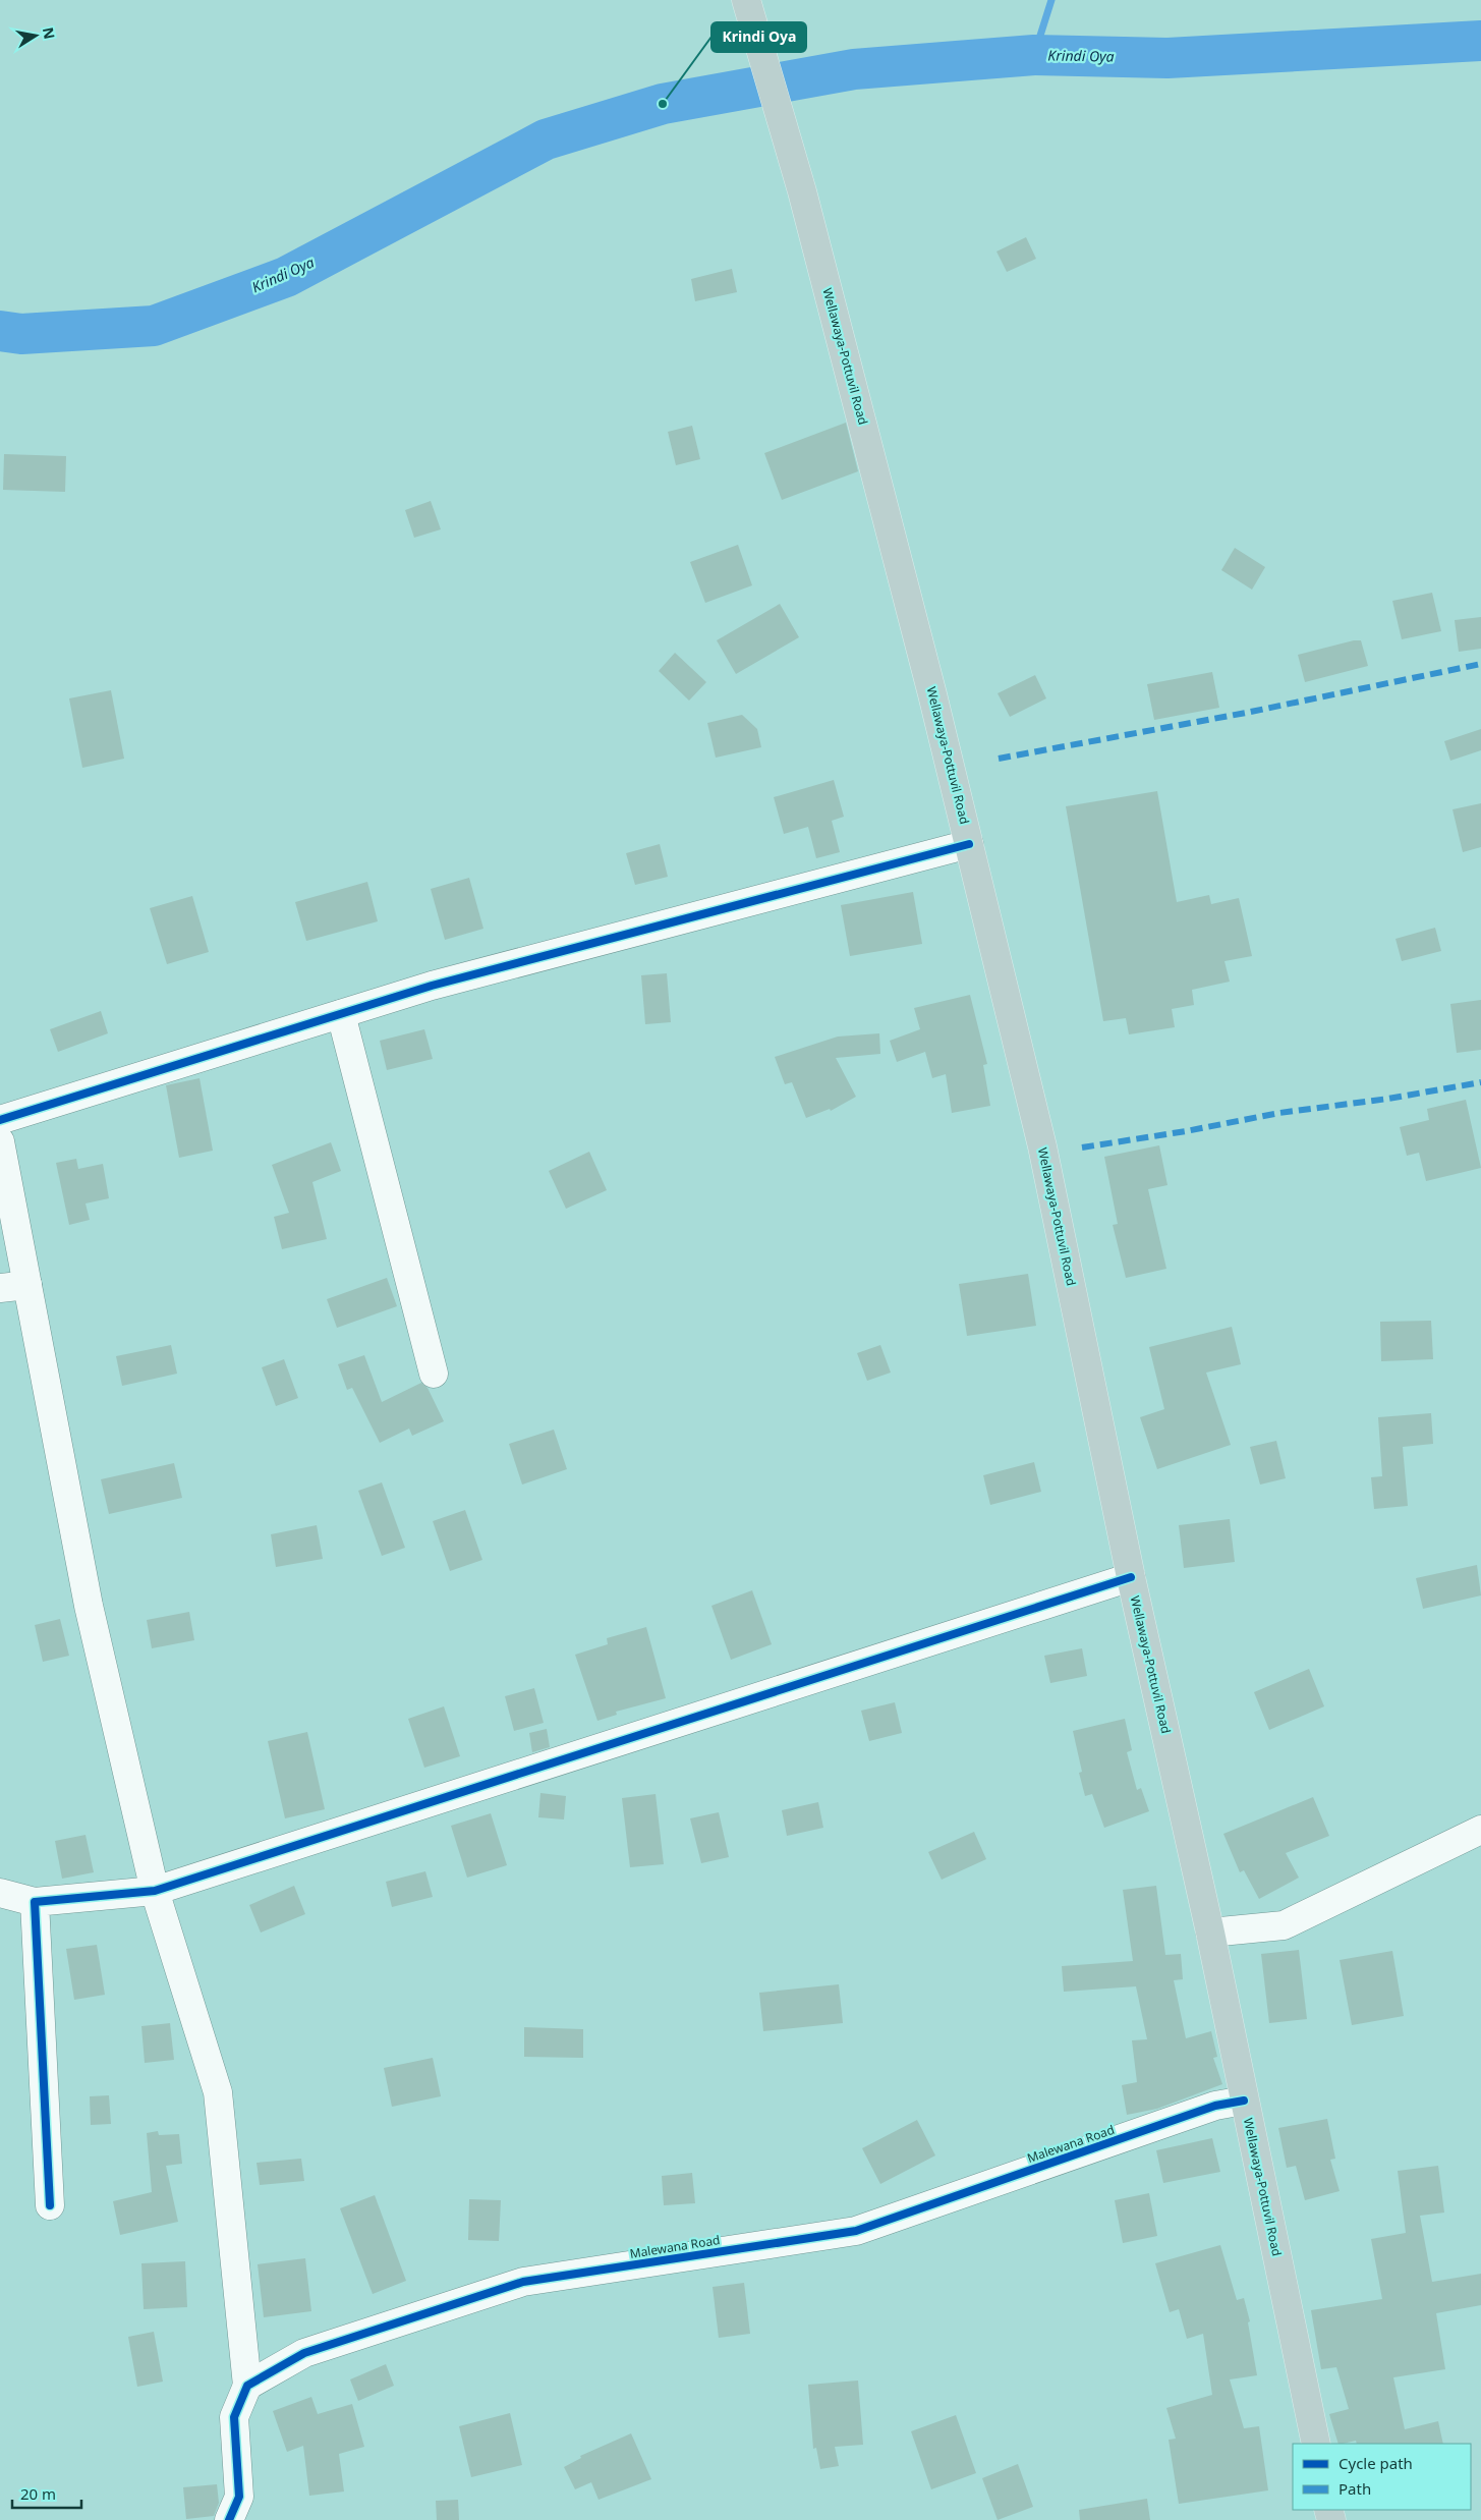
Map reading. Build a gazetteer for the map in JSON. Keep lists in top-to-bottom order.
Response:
{
  "streets": {
    "highway": ["Wellawaya-Pottuvil Road"],
    "street": ["Malewana Road"]
  },
  "crossings": [
    ["Wellawaya-Pottuvil Road", "Malewana Road"]
  ],
  "water": ["Krindi Oya"],
  "places": ["Krindi Oya"],
  "legend": ["Cycle path", "Path"],
  "scale_bar": "20 m",
  "north": "right"
}
